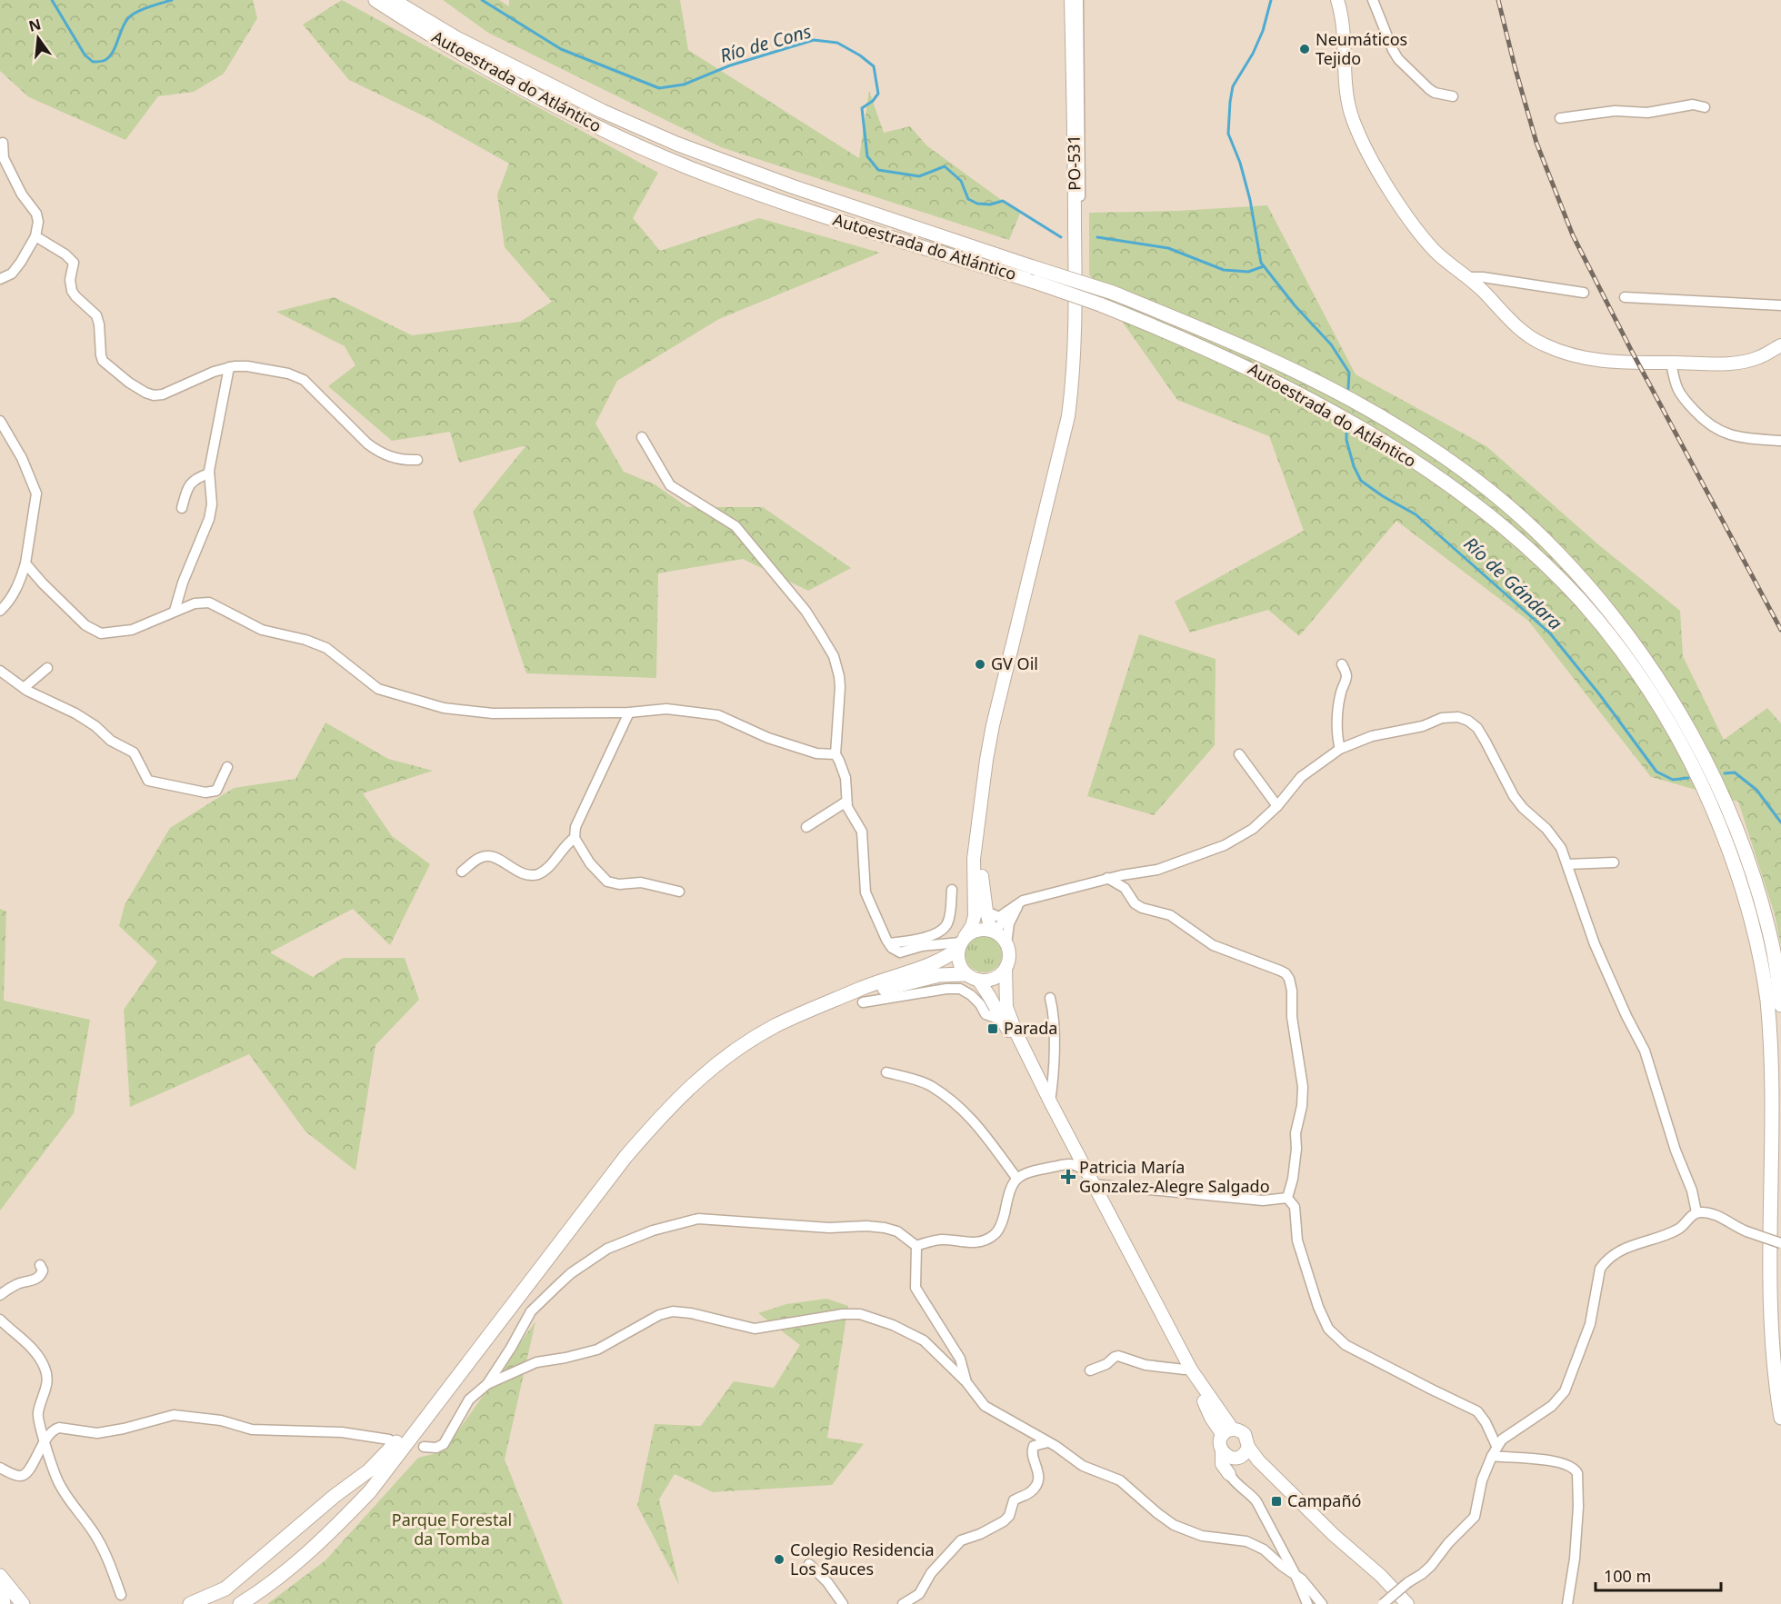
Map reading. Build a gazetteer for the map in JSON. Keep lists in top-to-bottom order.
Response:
{
  "streets": {
    "highway": ["Autoestrada do Atlántico"],
    "main road": ["PO-531"]
  },
  "water": ["Río de Cons", "Río de Gándara"],
  "parks": ["Parque Forestal da Tomba"],
  "places": {
    "other": ["Neumáticos Tejido", "GV Oil", "Colegio Residencia Los Sauces"],
    "transit": ["Parada", "Campañó"],
    "health": ["Patricia María Gonzalez-Alegre Salgado"]
  },
  "scale_bar": "100 m",
  "north": "top"
}
